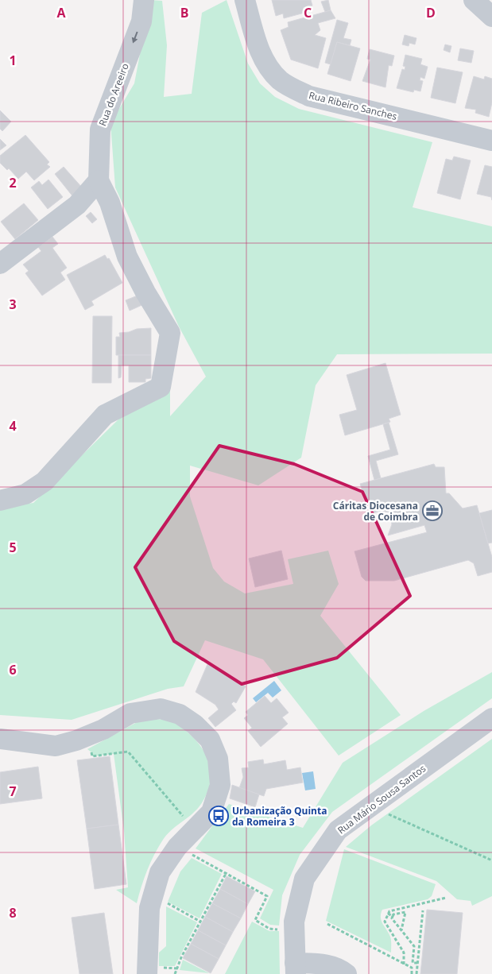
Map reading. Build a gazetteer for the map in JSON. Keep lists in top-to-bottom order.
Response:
{
  "streets": {
    "street": ["Rua do Areeiro", "Rua Ribeiro Sanches", "Rua Mário Sousa Santos"]
  },
  "one_way": ["Rua do Areeiro"],
  "places": {
    "office": ["Cáritas Diocesana de Coimbra"],
    "bus stop": ["Urbanização Quinta da Romeira 3"]
  },
  "grid": {
    "columns": [
      "A",
      "B",
      "C",
      "D"
    ],
    "rows": [
      "1",
      "2",
      "3",
      "4",
      "5",
      "6",
      "7",
      "8"
    ]
  }
}
